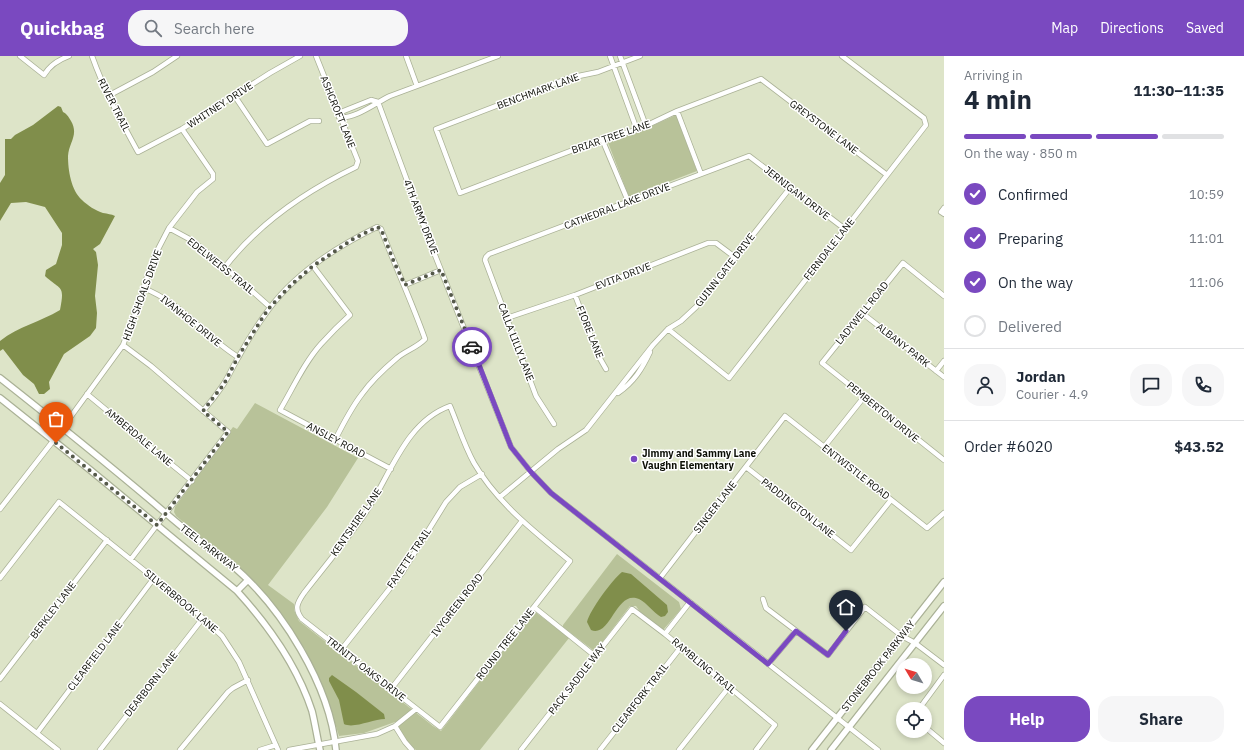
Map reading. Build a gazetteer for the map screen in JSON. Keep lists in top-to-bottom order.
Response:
{
  "streets": {
    "main road": ["TEEL PARKWAY", "STONEBROOK PARKWAY"],
    "street": [
      "BENCHMARK LANE",
      "RIVER TRAIL",
      "WHITNEY DRIVE",
      "ASHCROFT LANE",
      "GREYSTONE LANE",
      "BRIAR TREE LANE",
      "JERNIGAN DRIVE",
      "CATHEDRAL LAKE DRIVE",
      "4TH ARMY DRIVE",
      "FERNDALE LANE",
      "EDELWEISS TRAIL",
      "GUINN GATE DRIVE",
      "EVITA DRIVE",
      "HIGH SHOALS DRIVE",
      "LADYWELL ROAD",
      "IVANHOE DRIVE",
      "FIORE LANE",
      "CALLA LILLY LANE",
      "ALBANY PARK",
      "PEMBERTON DRIVE",
      "AMBERDALE LANE",
      "ANSLEY ROAD",
      "ENTWISTLE ROAD",
      "SINGER LANE",
      "PADDINGTON LANE",
      "KENTSHIRE LANE",
      "FAYETTE TRAIL",
      "SILVERBROOK LANE",
      "IVYGREEN ROAD",
      "BERKLEY LANE",
      "ROUND TREE LANE",
      "CLEARFIELD LANE",
      "RAMBLING TRAIL",
      "TRINITY OAKS DRIVE",
      "PACK SADDLE WAY",
      "DEARBORN LANE",
      "CLEARFORK TRAIL"
    ]
  },
  "crossings": [
    ["BENCHMARK LANE", "BRIAR TREE LANE"],
    ["RIVER TRAIL", "WHITNEY DRIVE"],
    ["WHITNEY DRIVE", "HIGH SHOALS DRIVE"],
    ["ASHCROFT LANE", "EDELWEISS TRAIL"],
    ["GREYSTONE LANE", "BRIAR TREE LANE"],
    ["GREYSTONE LANE", "FERNDALE LANE"],
    ["JERNIGAN DRIVE", "CATHEDRAL LAKE DRIVE"],
    ["JERNIGAN DRIVE", "FERNDALE LANE"],
    ["JERNIGAN DRIVE", "GUINN GATE DRIVE"],
    ["CATHEDRAL LAKE DRIVE", "CALLA LILLY LANE"],
    ["4TH ARMY DRIVE", "GUINN GATE DRIVE"],
    ["4TH ARMY DRIVE", "SINGER LANE"],
    ["4TH ARMY DRIVE", "STONEBROOK PARKWAY"],
    ["FERNDALE LANE", "GUINN GATE DRIVE"],
    ["EDELWEISS TRAIL", "HIGH SHOALS DRIVE"],
    ["GUINN GATE DRIVE", "EVITA DRIVE"],
    ["EVITA DRIVE", "FIORE LANE"],
    ["EVITA DRIVE", "CALLA LILLY LANE"],
    ["HIGH SHOALS DRIVE", "IVANHOE DRIVE"],
    ["HIGH SHOALS DRIVE", "AMBERDALE LANE"],
    ["HIGH SHOALS DRIVE", "TEEL PARKWAY"],
    ["LADYWELL ROAD", "ALBANY PARK"],
    ["LADYWELL ROAD", "PEMBERTON DRIVE"],
    ["ANSLEY ROAD", "KENTSHIRE LANE"],
    ["ENTWISTLE ROAD", "SINGER LANE"],
    ["ENTWISTLE ROAD", "PADDINGTON LANE"],
    ["SINGER LANE", "PADDINGTON LANE"],
    ["KENTSHIRE LANE", "FAYETTE TRAIL"],
    ["KENTSHIRE LANE", "TRINITY OAKS DRIVE"],
    ["FAYETTE TRAIL", "TRINITY OAKS DRIVE"],
    ["SILVERBROOK LANE", "BERKLEY LANE"],
    ["SILVERBROOK LANE", "CLEARFIELD LANE"],
    ["SILVERBROOK LANE", "DEARBORN LANE"],
    ["IVYGREEN ROAD", "ROUND TREE LANE"],
    ["IVYGREEN ROAD", "TRINITY OAKS DRIVE"],
    ["ROUND TREE LANE", "TRINITY OAKS DRIVE"],
    ["RAMBLING TRAIL", "PACK SADDLE WAY"],
    ["RAMBLING TRAIL", "CLEARFORK TRAIL"]
  ],
  "places": ["Jimmy and Sammy Lane Vaughn Elementary"],
  "north": "top left",
  "page": {
    "header": "Quickbag",
    "search": "Search here",
    "nav": ["Map", "Directions", "Saved"],
    "heading": ["4 min", "Arriving in", "11:30–11:35"],
    "panel": [
      "Jordan",
      "Courier · 4.9",
      "Order #6020",
      "$43.52"
    ],
    "bar": "On the way · 850 m",
    "list": [
      ["Confirmed", "10:59"],
      ["Preparing", "11:01"],
      ["On the way", "11:06"],
      "Delivered"
    ],
    "buttons": ["Help", "Share"]
  }
}
